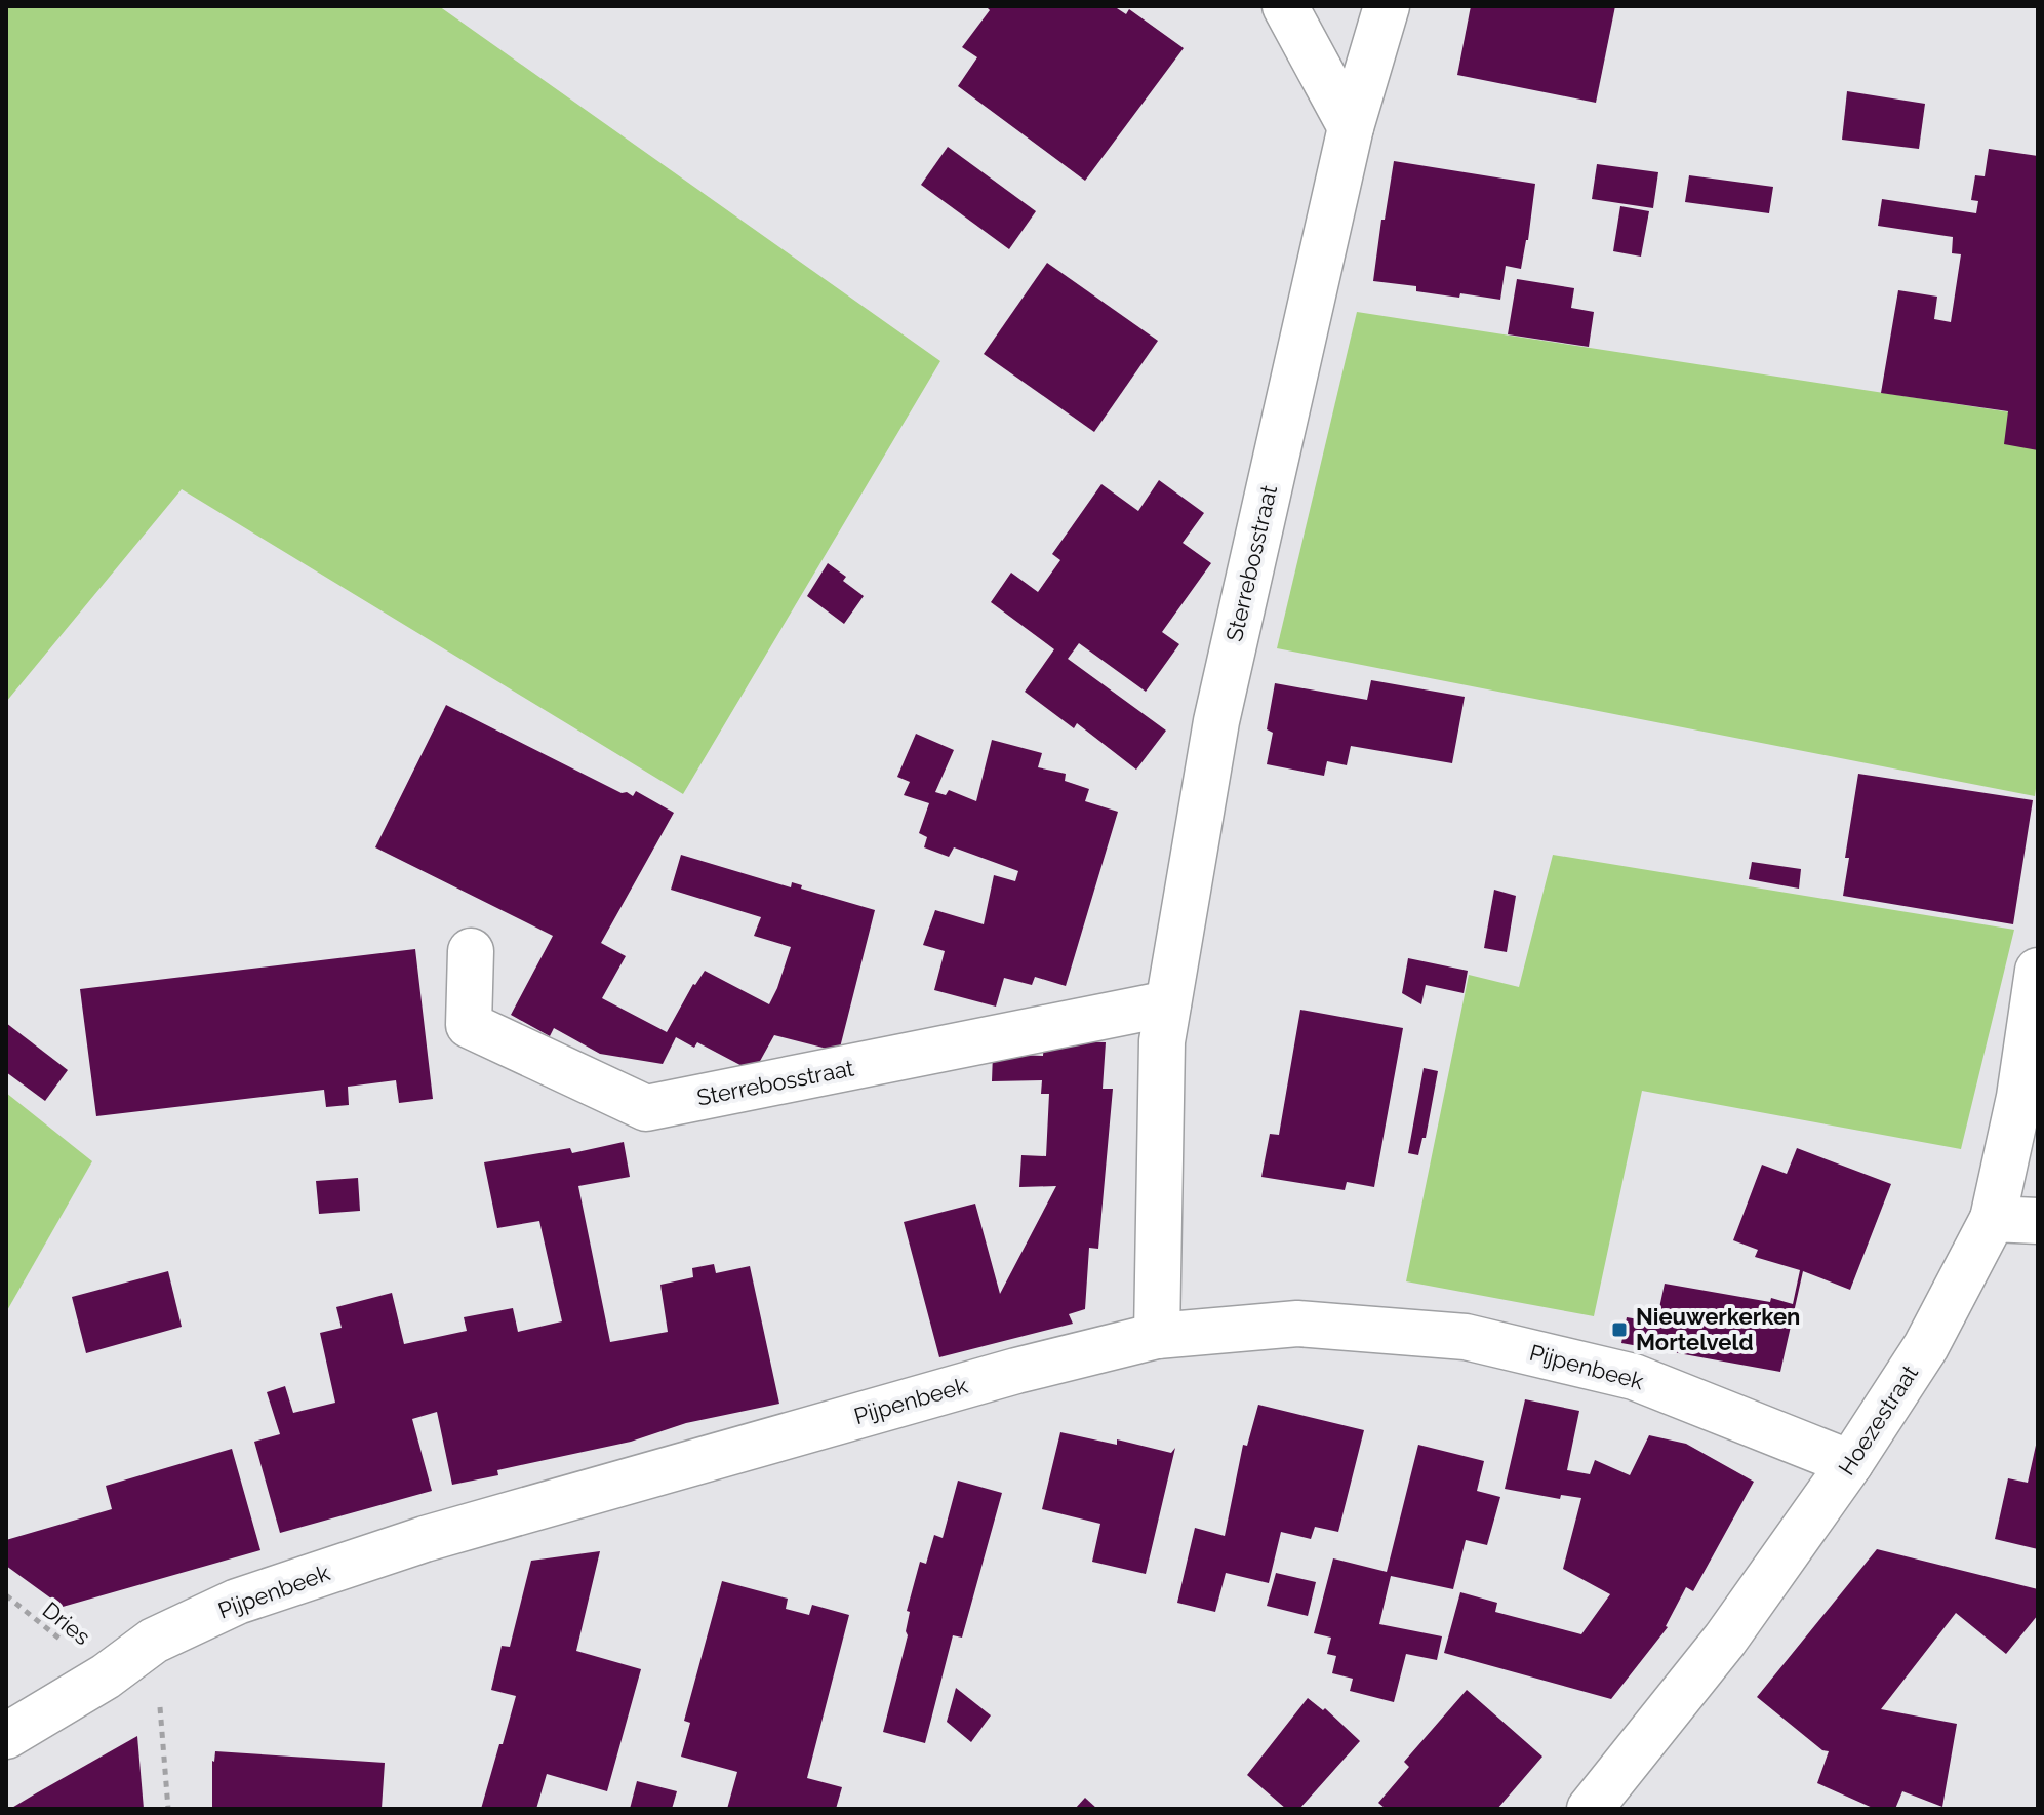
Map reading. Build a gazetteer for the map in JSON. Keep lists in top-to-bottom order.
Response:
{
  "streets": {
    "street": ["Sterrebosstraat", "Pijpenbeek", "Hoezestraat"],
    "path": ["Dries"]
  },
  "crossings": [
    ["Sterrebosstraat", "Pijpenbeek"],
    ["Pijpenbeek", "Hoezestraat"],
    ["Pijpenbeek", "Dries"]
  ],
  "places": {
    "transit": ["Nieuwerkerken Mortelveld"]
  }
}
